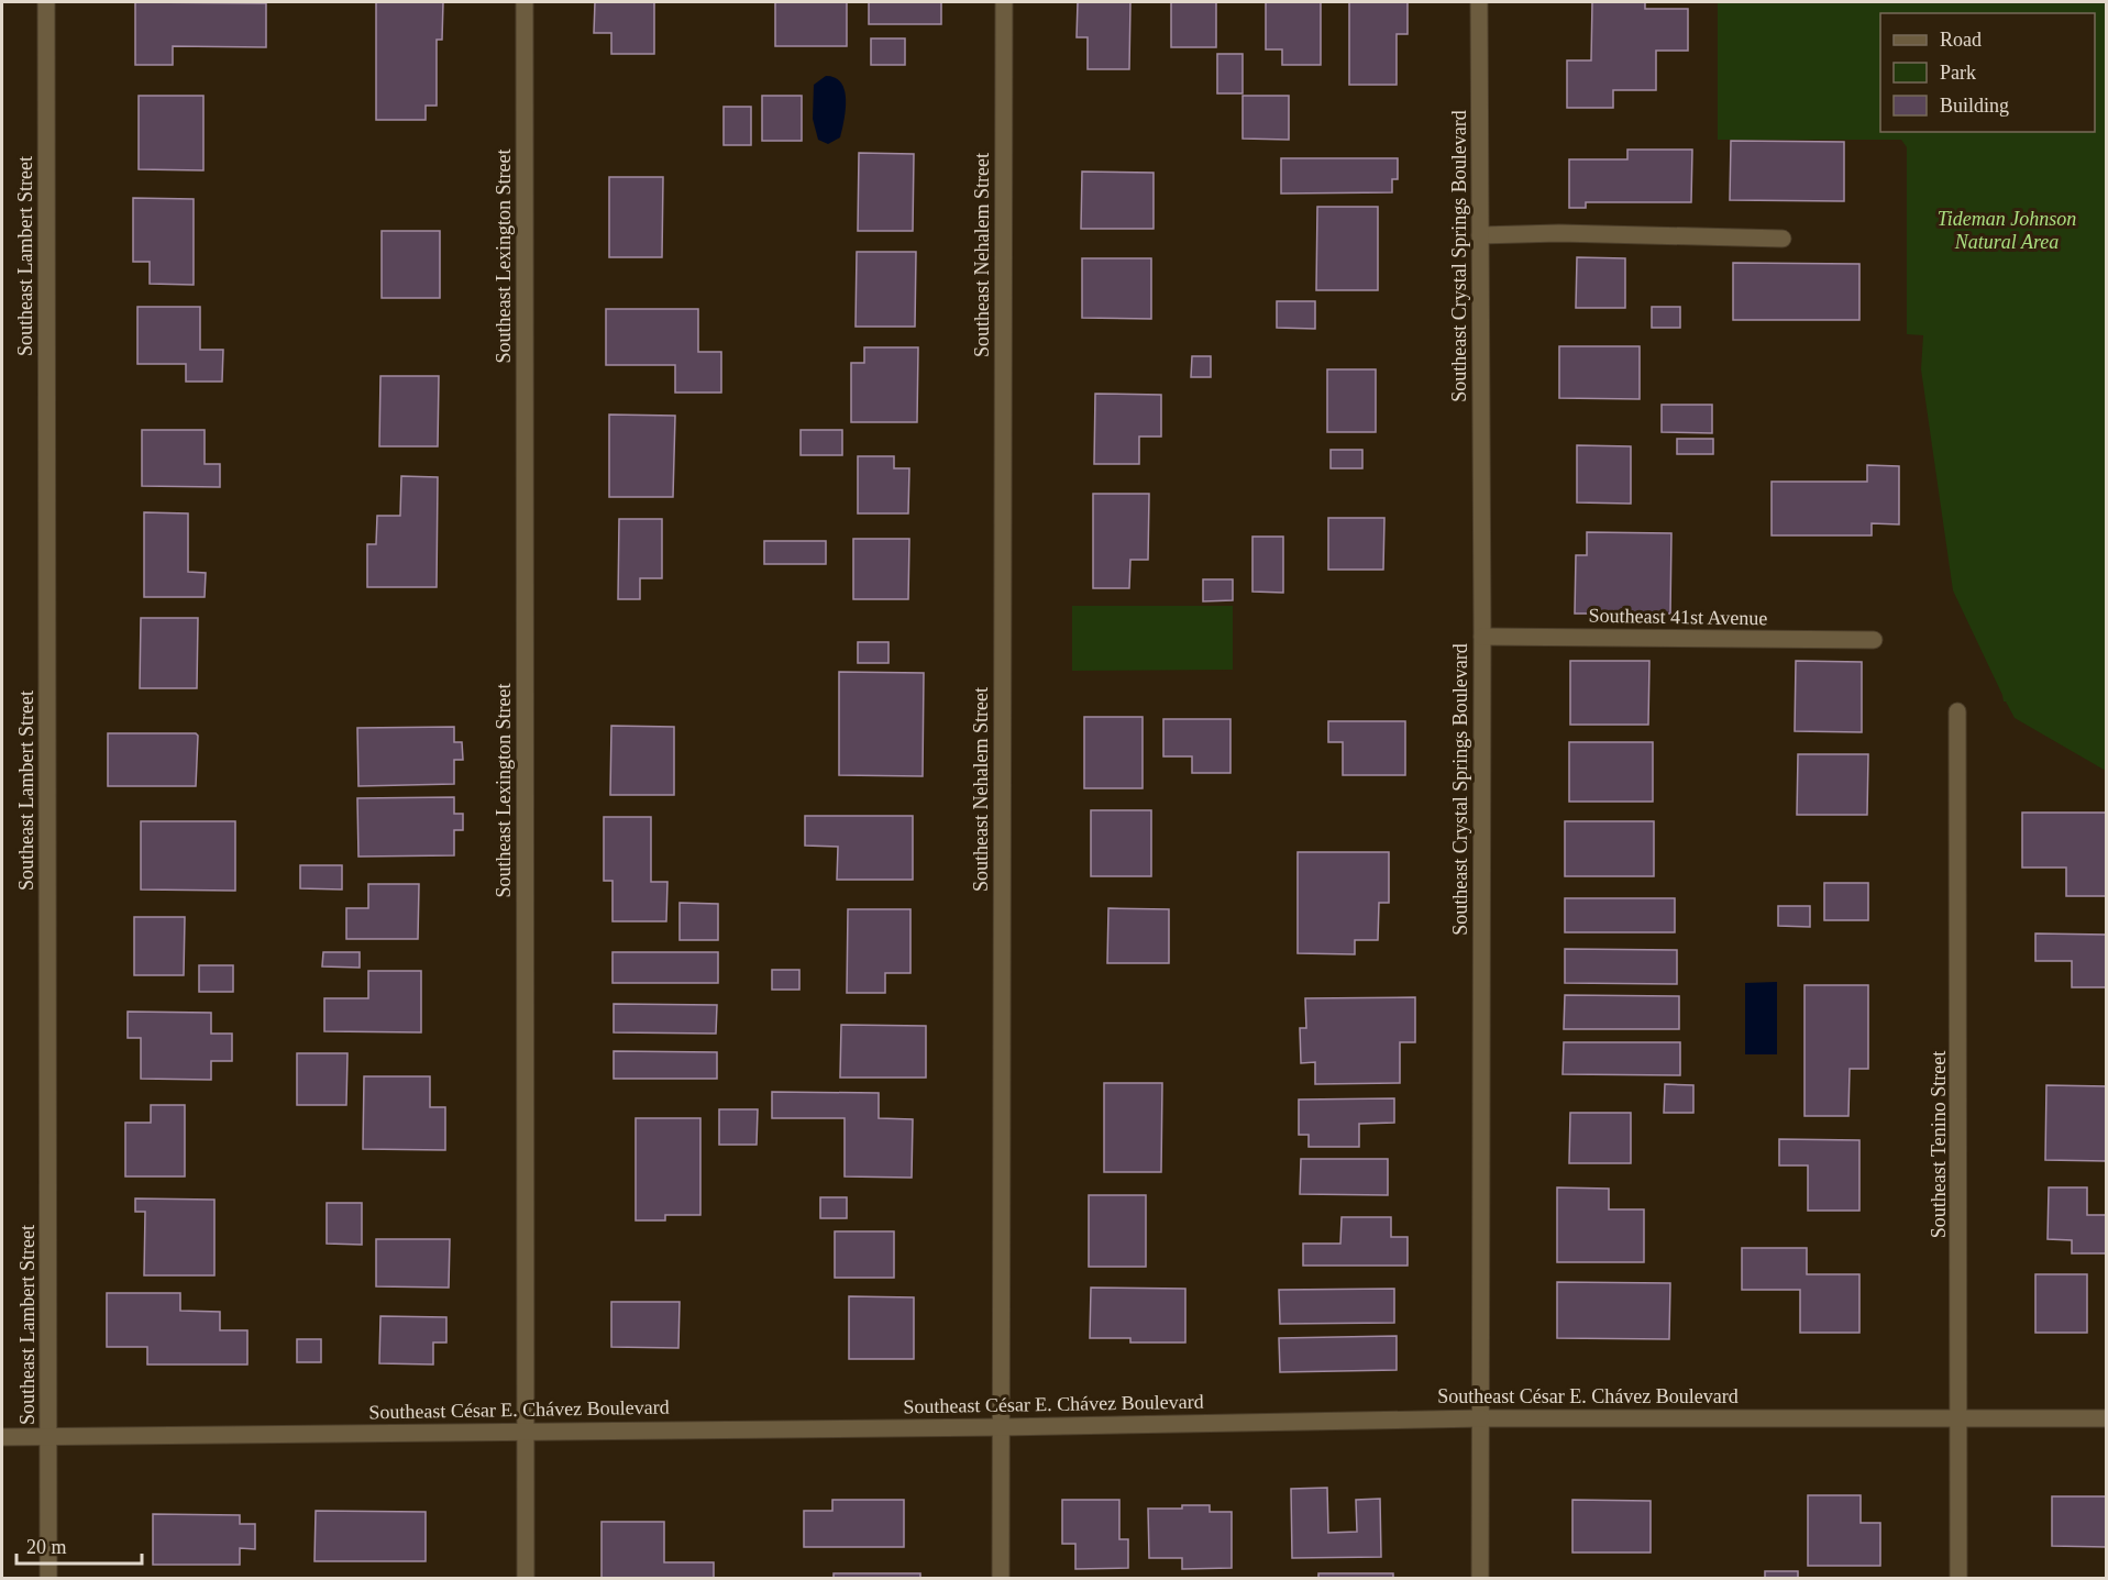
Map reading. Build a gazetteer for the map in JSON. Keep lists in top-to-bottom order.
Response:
{
  "streets": {
    "street": [
      "Southeast Nehalem Street",
      "Southeast Lambert Street",
      "Southeast Lexington Street",
      "Southeast Crystal Springs Boulevard",
      "Southeast 41st Avenue",
      "Southeast Tenino Street",
      "Southeast César E. Chávez Boulevard"
    ]
  },
  "crossings": [
    ["Southeast Nehalem Street", "Southeast César E. Chávez Boulevard"],
    ["Southeast Lambert Street", "Southeast César E. Chávez Boulevard"],
    ["Southeast Lexington Street", "Southeast César E. Chávez Boulevard"],
    ["Southeast Crystal Springs Boulevard", "Southeast 41st Avenue"],
    ["Southeast Crystal Springs Boulevard", "Southeast César E. Chávez Boulevard"],
    ["Southeast Tenino Street", "Southeast César E. Chávez Boulevard"]
  ],
  "parks": ["Tideman Johnson Natural Area"],
  "legend": ["Road", "Park", "Building"],
  "scale_bar": "20 m"
}
